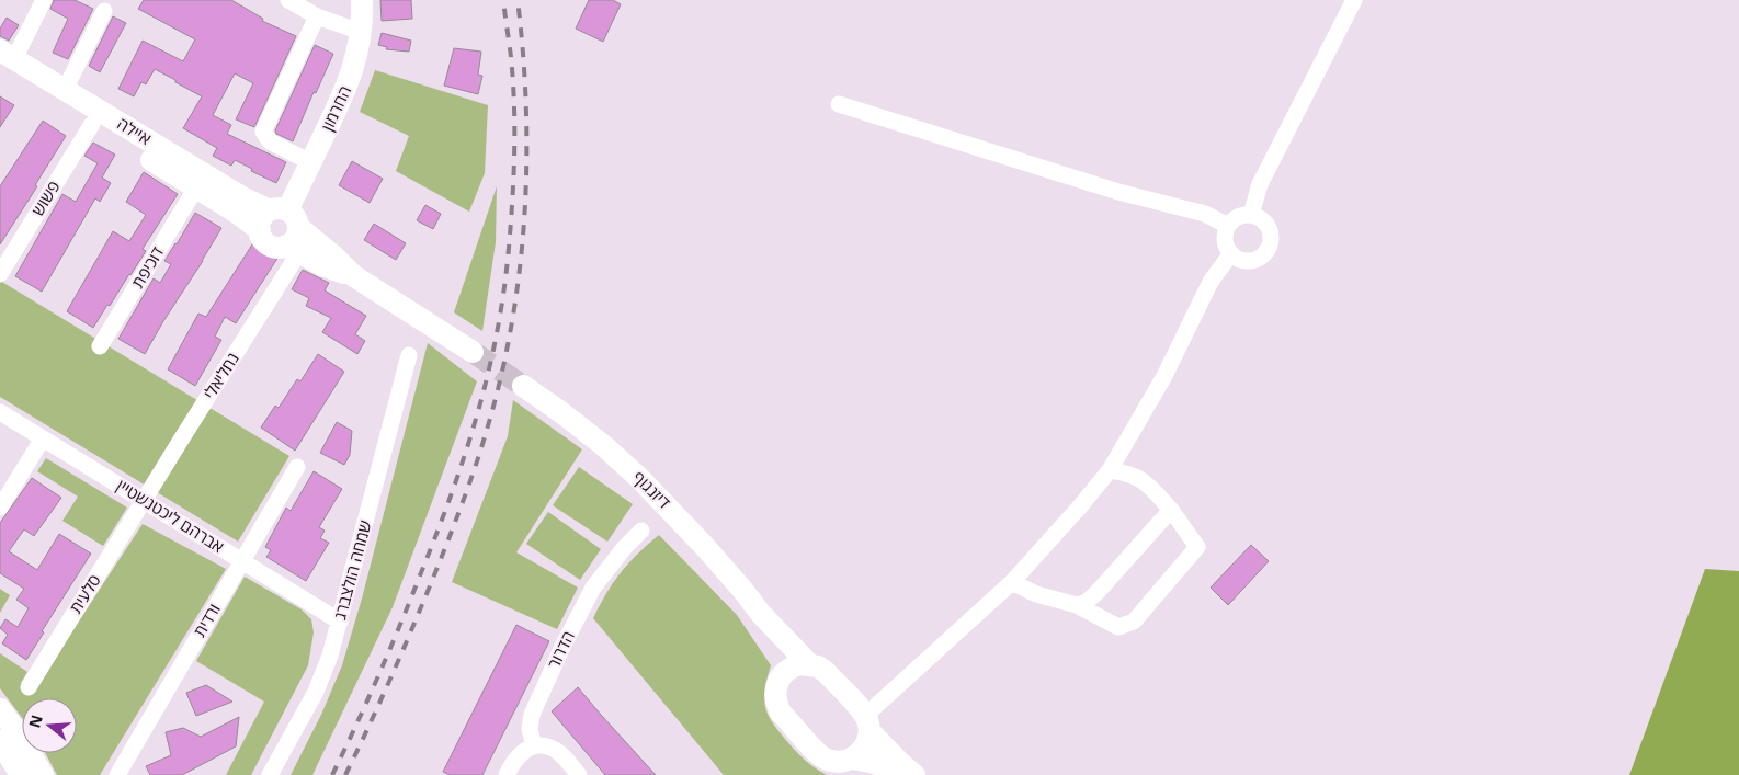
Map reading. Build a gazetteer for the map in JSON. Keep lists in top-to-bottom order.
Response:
{
  "streets": {
    "street": [
      "החרמון",
      "איילה",
      "פשוש",
      "דוכיפת",
      "נחליאלי",
      "דיזנגוף",
      "אברהם ליכטנשטיין",
      "שמחה הולצברג",
      "סלעית",
      "ורדית",
      "הדרור"
    ]
  },
  "crossings": [
    ["החרמון", "איילה"],
    ["איילה", "פשוש"],
    ["איילה", "דוכיפת"],
    ["איילה", "נחליאלי"],
    ["נחליאלי", "אברהם ליכטנשטיין"],
    ["נחליאלי", "סלעית"],
    ["אברהם ליכטנשטיין", "שמחה הולצברג"],
    ["אברהם ליכטנשטיין", "סלעית"],
    ["אברהם ליכטנשטיין", "ורדית"]
  ],
  "north": "left"
}
